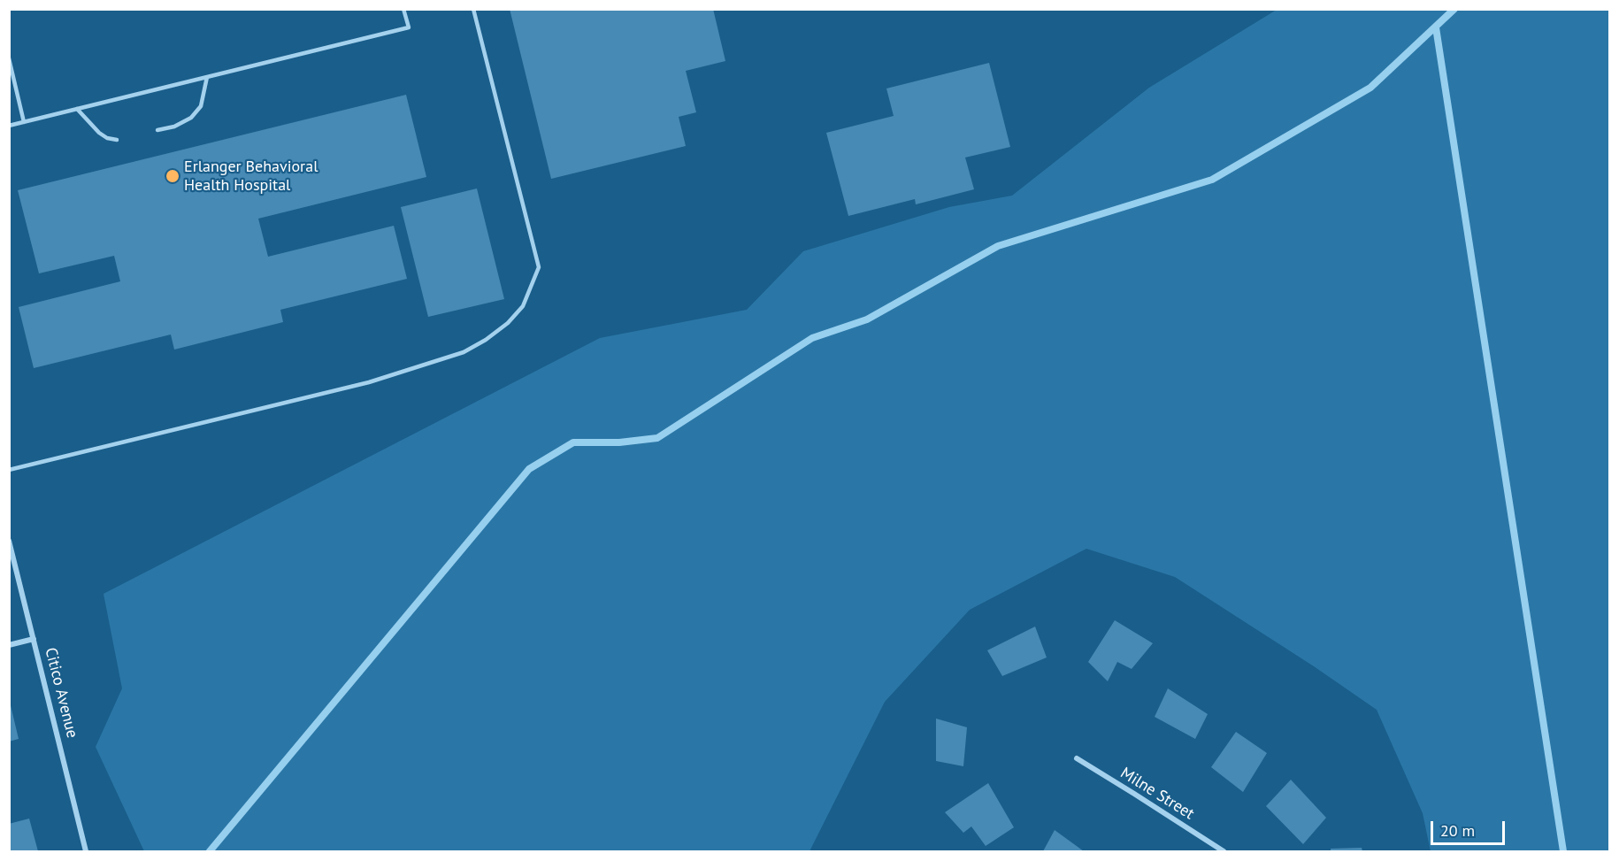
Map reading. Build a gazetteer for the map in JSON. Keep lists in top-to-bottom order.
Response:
{
  "streets": {
    "street": ["Citico Avenue", "Milne Street"]
  },
  "places": ["Erlanger Behavioral Health Hospital"],
  "scale_bar": "20 m"
}
